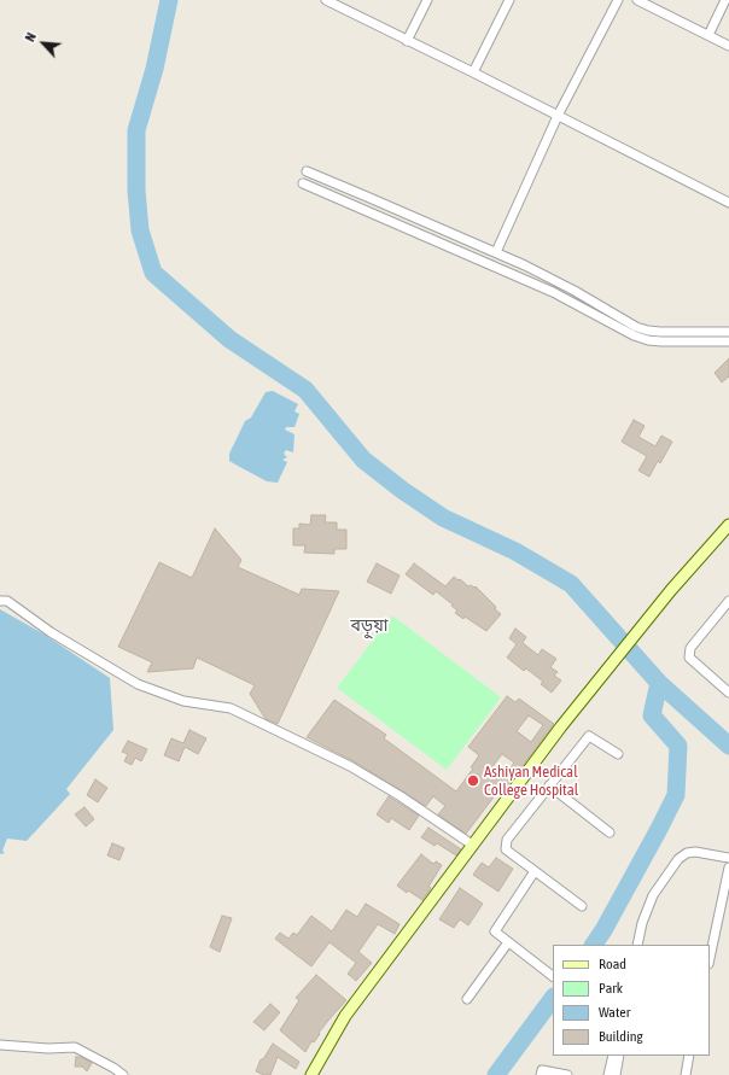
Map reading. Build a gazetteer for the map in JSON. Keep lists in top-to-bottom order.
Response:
{
  "districts": ["বড়ুয়া"],
  "places": ["Ashiyan Medical College Hospital"],
  "legend": [
    "Road",
    "Park",
    "Water",
    "Building"
  ],
  "north": "top left"
}
